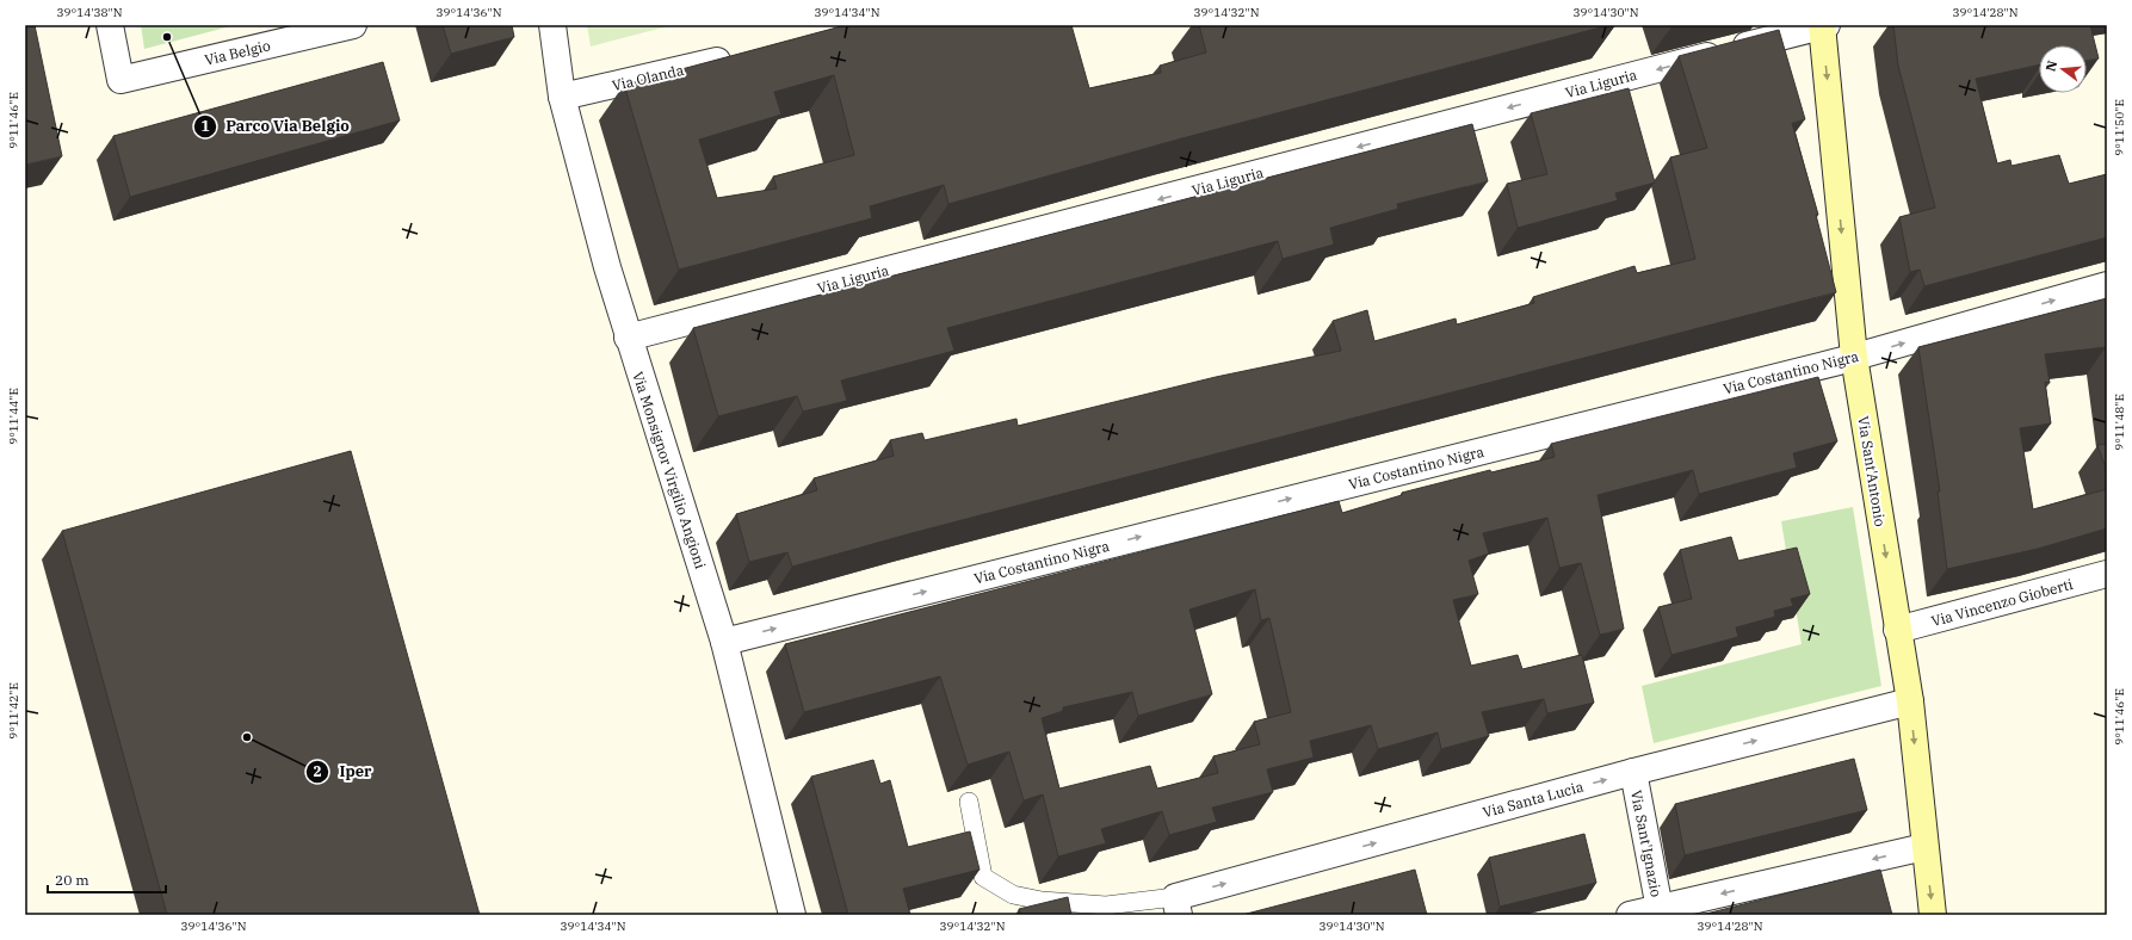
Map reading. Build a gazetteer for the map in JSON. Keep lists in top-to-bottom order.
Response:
{
  "streets": {
    "street": [
      "Via Belgio",
      "Via Olanda",
      "Via Liguria",
      "Via Costantino Nigra",
      "Via Monsignor Virgilio Angioni",
      "Via Sant'Antonio",
      "Via Vincenzo Gioberti",
      "Via Santa Lucia",
      "Via Sant'Ignazio"
    ]
  },
  "crossings": [
    ["Via Olanda", "Via Monsignor Virgilio Angioni"],
    ["Via Liguria", "Via Monsignor Virgilio Angioni"],
    ["Via Liguria", "Via Sant'Antonio"],
    ["Via Costantino Nigra", "Via Monsignor Virgilio Angioni"],
    ["Via Costantino Nigra", "Via Sant'Antonio"],
    ["Via Sant'Antonio", "Via Vincenzo Gioberti"],
    ["Via Sant'Antonio", "Via Santa Lucia"],
    ["Via Santa Lucia", "Via Sant'Ignazio"]
  ],
  "one_way": ["Via Liguria", "Via Costantino Nigra", "Via Sant'Antonio"],
  "places": ["Parco Via Belgio", "Iper"],
  "scale_bar": "20 m",
  "north": "left",
  "coordinates": [
    "39°14'38\"N",
    "39°14'36\"N",
    "39°14'34\"N",
    "39°14'32\"N",
    "39°14'30\"N",
    "39°14'28\"N",
    "9°11'46\"E",
    "9°11'50\"E",
    "9°11'44\"E",
    "9°11'48\"E",
    "9°11'42\"E"
  ]
}
